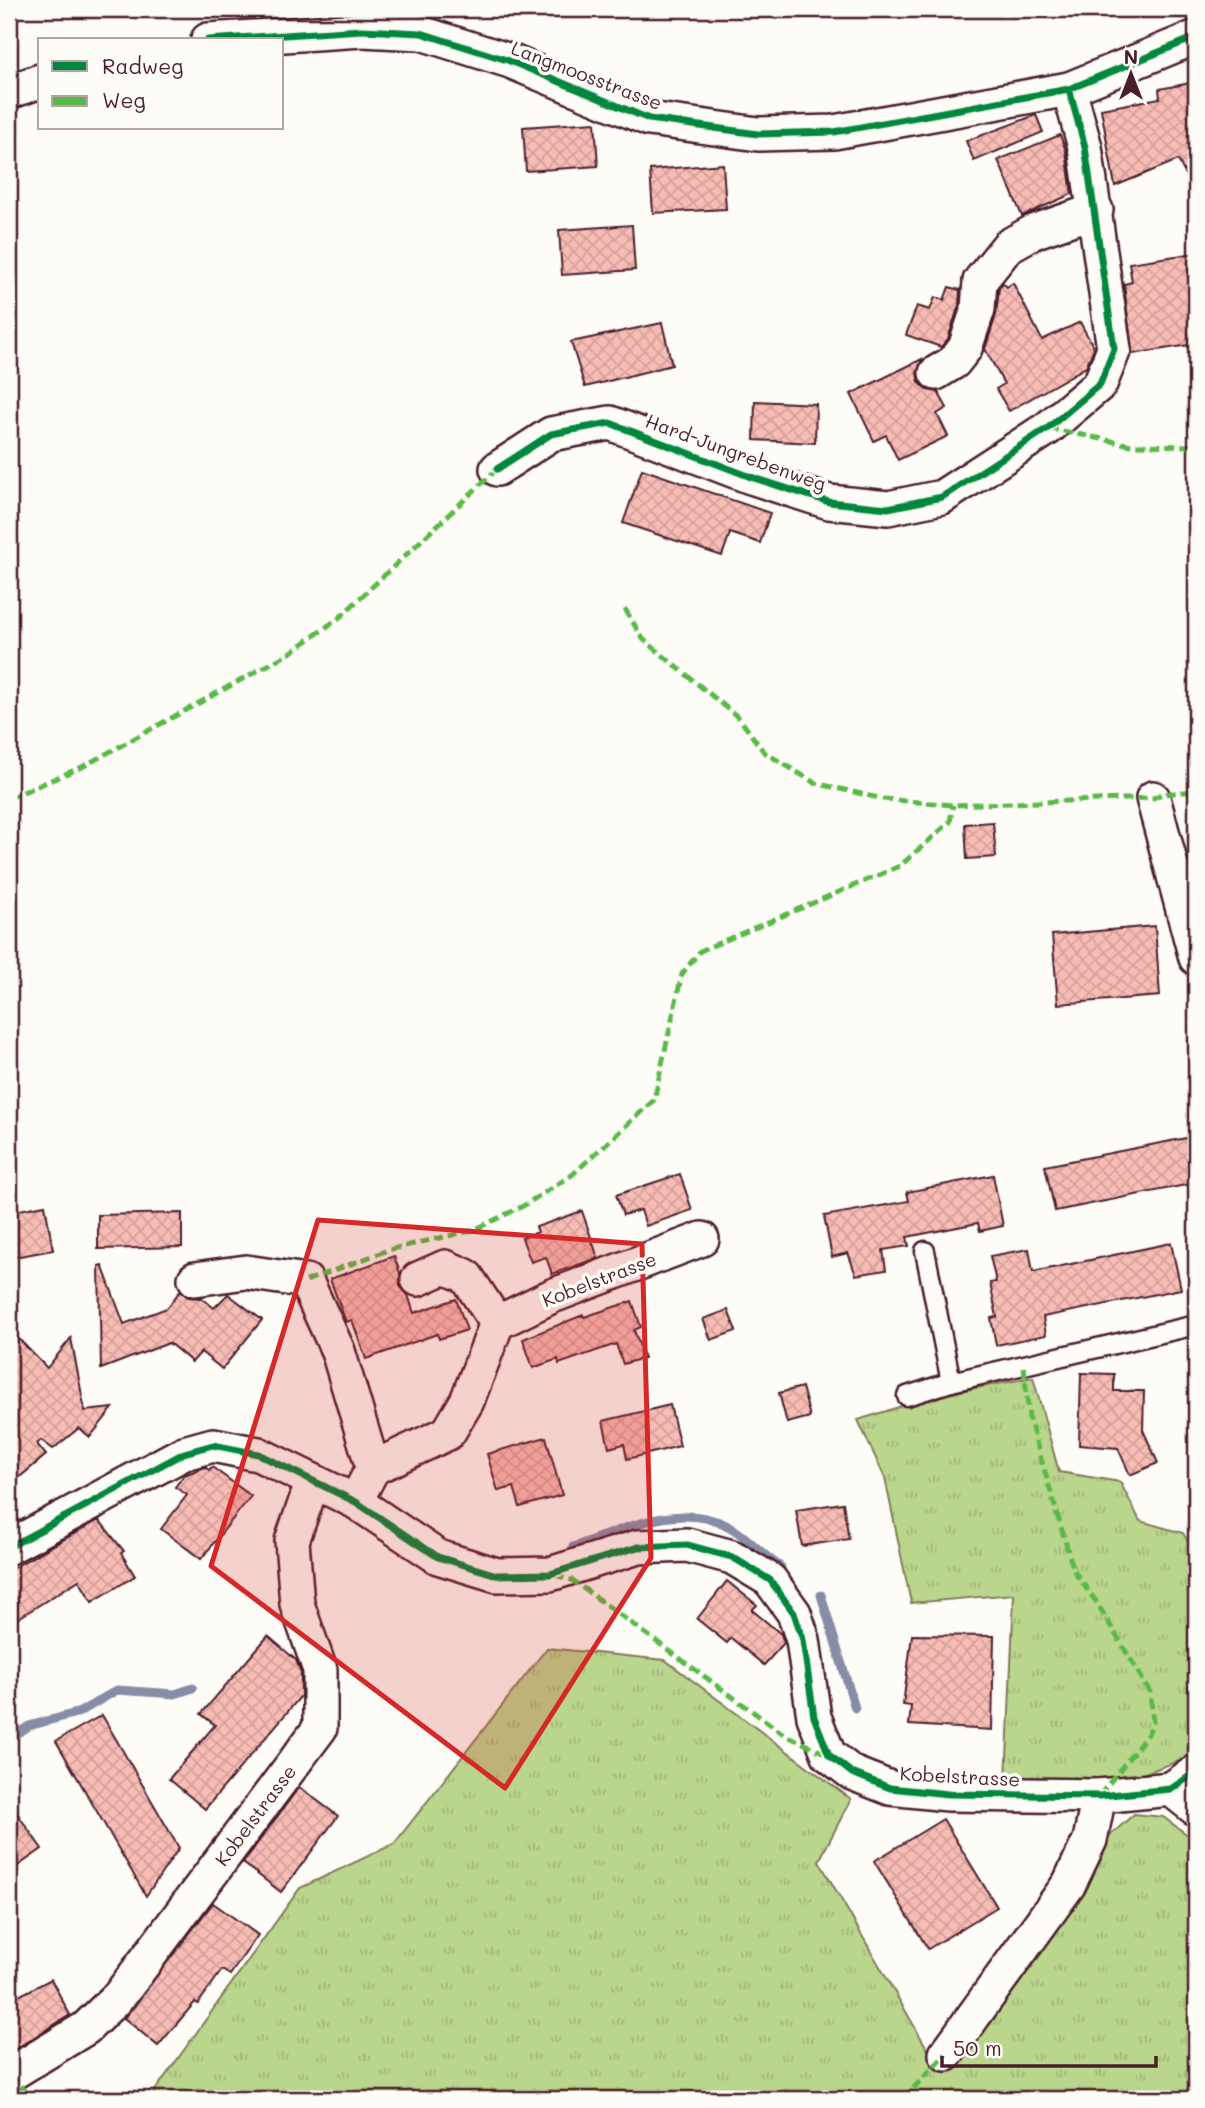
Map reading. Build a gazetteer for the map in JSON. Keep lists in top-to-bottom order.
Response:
{
  "streets": {
    "street": ["Langmoosstrasse", "Hard-Jungrebenweg", "Kobelstrasse"]
  },
  "crossings": [
    ["Langmoosstrasse", "Hard-Jungrebenweg"]
  ],
  "legend": ["Radweg", "Weg"],
  "scale_bar": "50 m",
  "north": "top"
}
